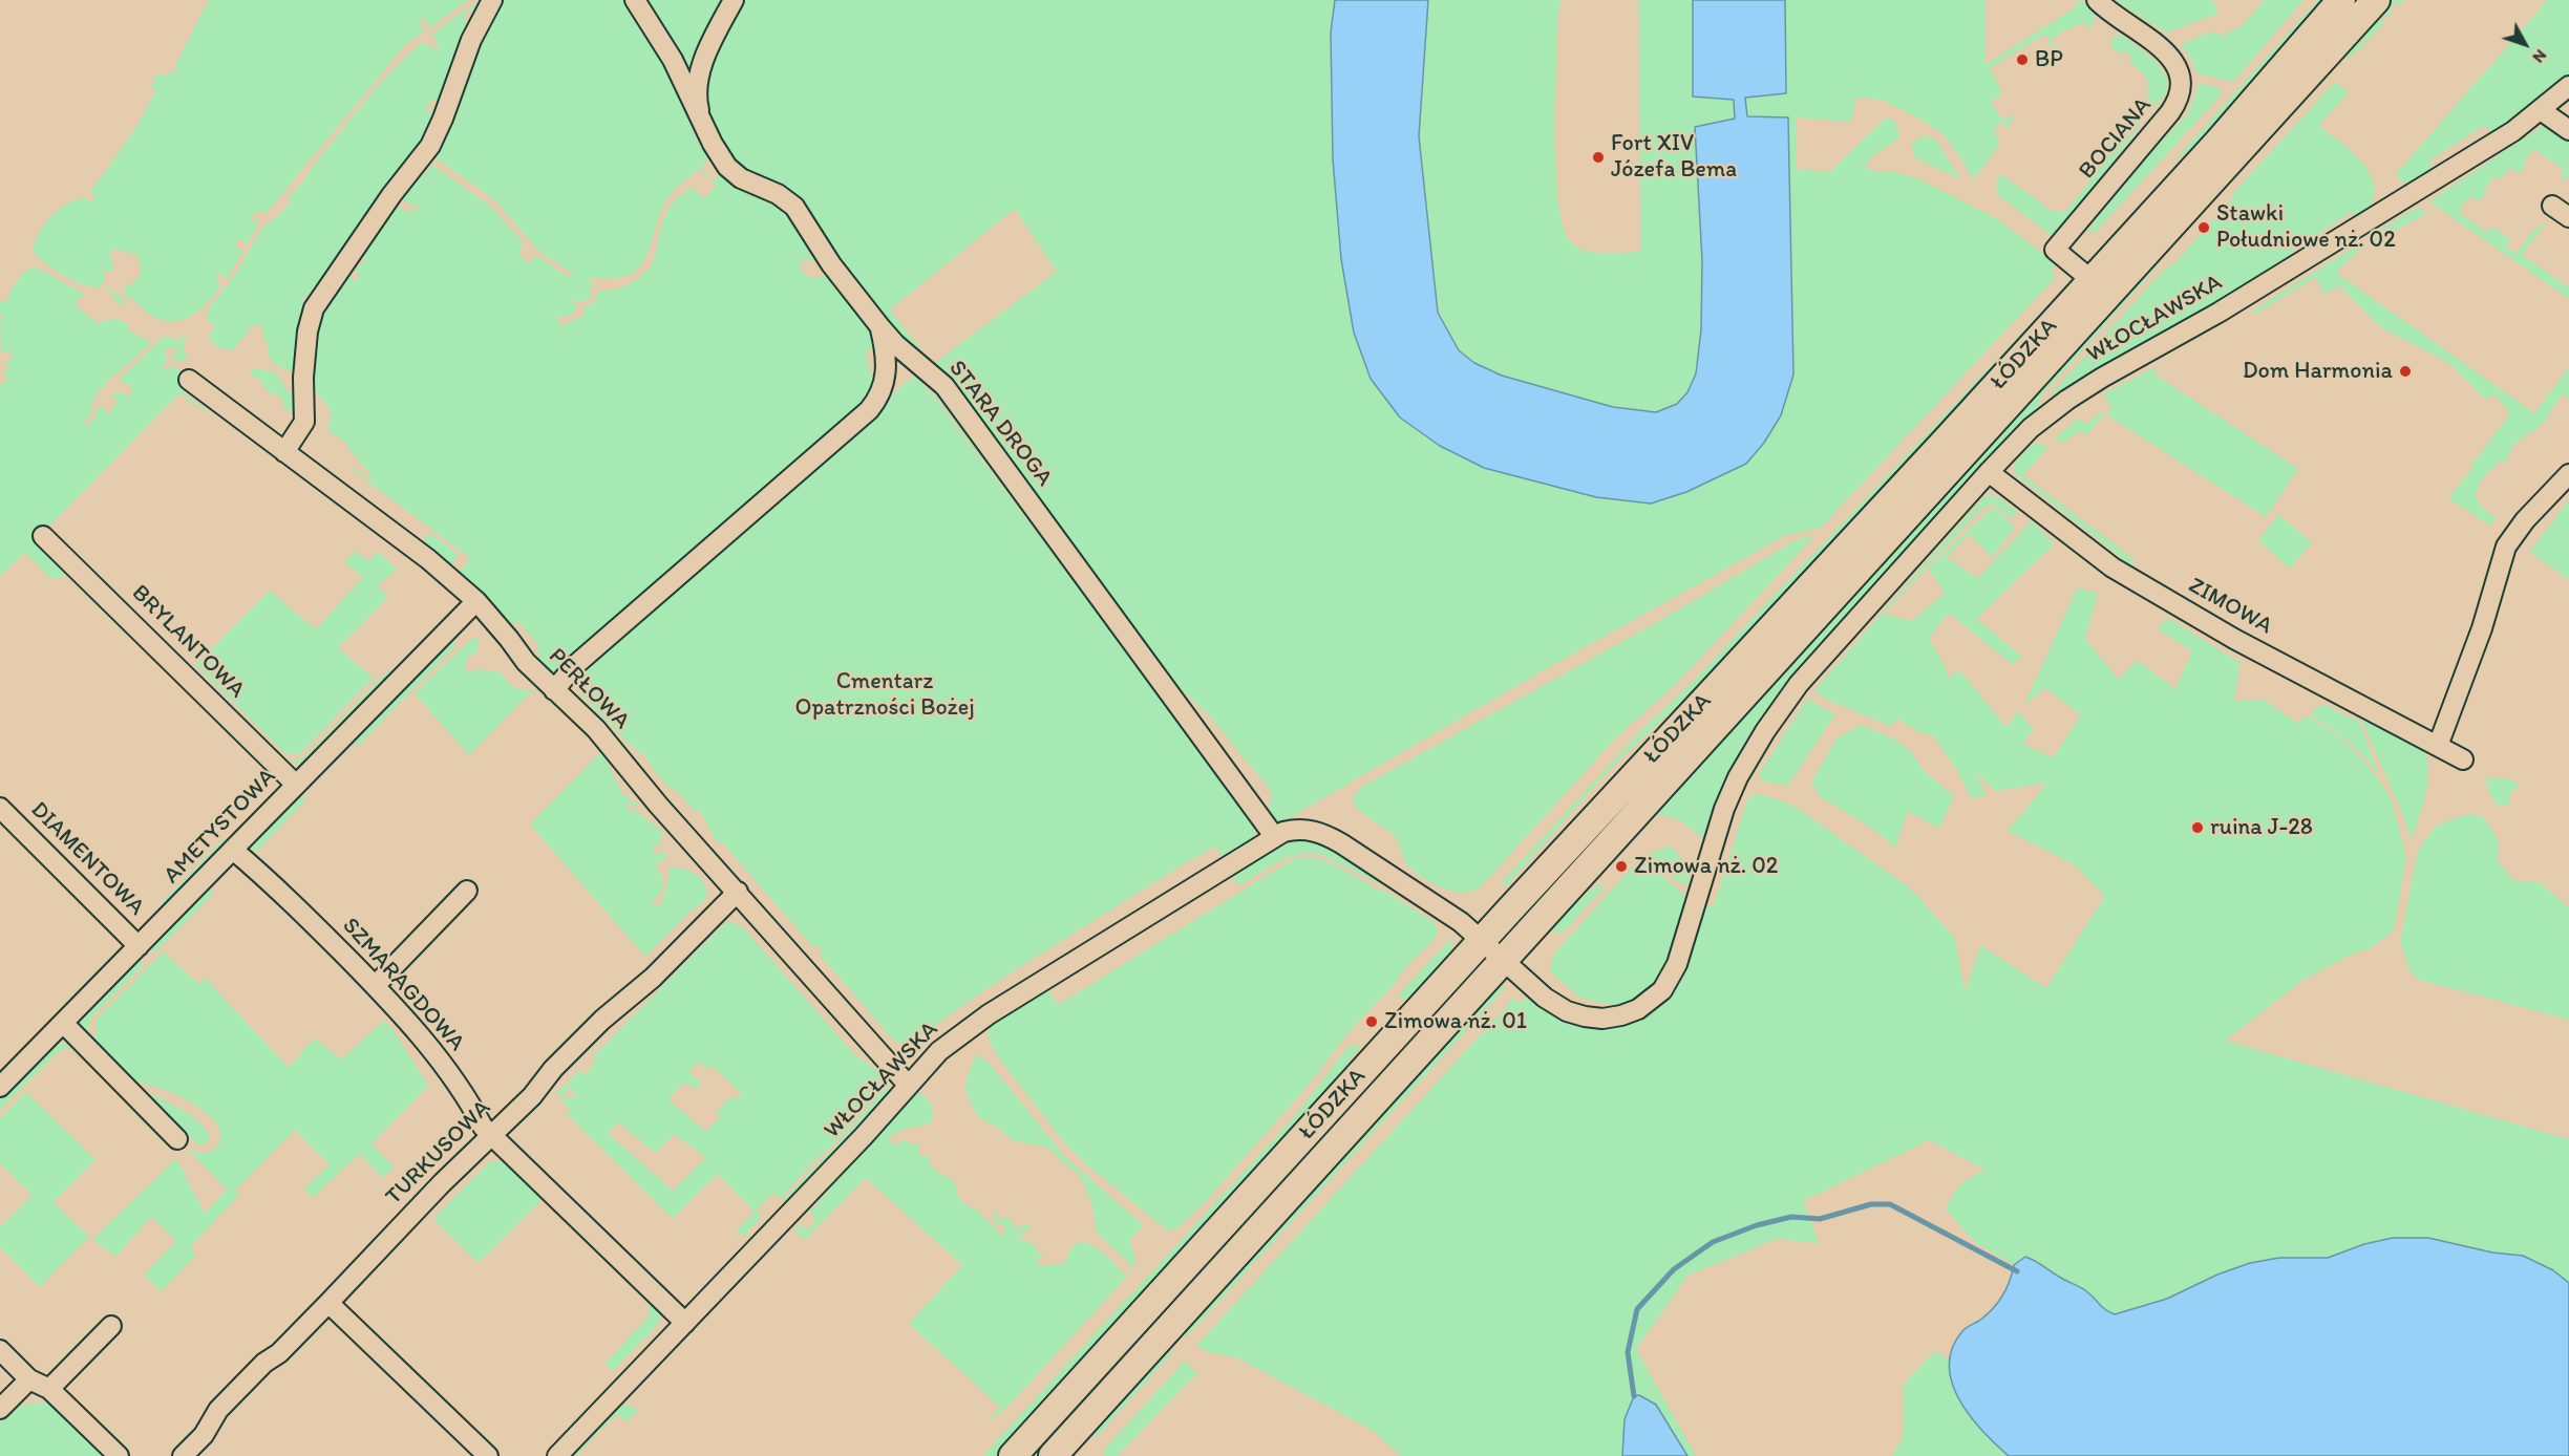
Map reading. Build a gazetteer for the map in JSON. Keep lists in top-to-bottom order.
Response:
{
  "streets": {
    "main road": ["ŁÓDZKA"],
    "street": [
      "BOCIANA",
      "WŁOCŁAWSKA",
      "STARA DROGA",
      "ZIMOWA",
      "BRYLANTOWA",
      "PERŁOWA",
      "AMETYSTOWA",
      "DIAMENTOWA",
      "SZMARAGDOWA",
      "TURKUSOWA"
    ]
  },
  "crossings": [
    ["BOCIANA", "ŁÓDZKA"],
    ["WŁOCŁAWSKA", "ŁÓDZKA"],
    ["WŁOCŁAWSKA", "STARA DROGA"],
    ["WŁOCŁAWSKA", "ZIMOWA"],
    ["WŁOCŁAWSKA", "PERŁOWA"],
    ["WŁOCŁAWSKA", "SZMARAGDOWA"],
    ["BRYLANTOWA", "AMETYSTOWA"],
    ["PERŁOWA", "AMETYSTOWA"],
    ["PERŁOWA", "TURKUSOWA"],
    ["AMETYSTOWA", "DIAMENTOWA"],
    ["AMETYSTOWA", "SZMARAGDOWA"],
    ["SZMARAGDOWA", "TURKUSOWA"]
  ],
  "parks": ["Cmentarz Opatrzności Bożej"],
  "places": [
    "BP",
    "Fort XIV Józefa Bema",
    "Stawki Południowe nż. 02",
    "Dom Harmonia",
    "ruina J-28",
    "Zimowa nż. 02",
    "Zimowa nż. 01"
  ],
  "north": "bottom right"
}
